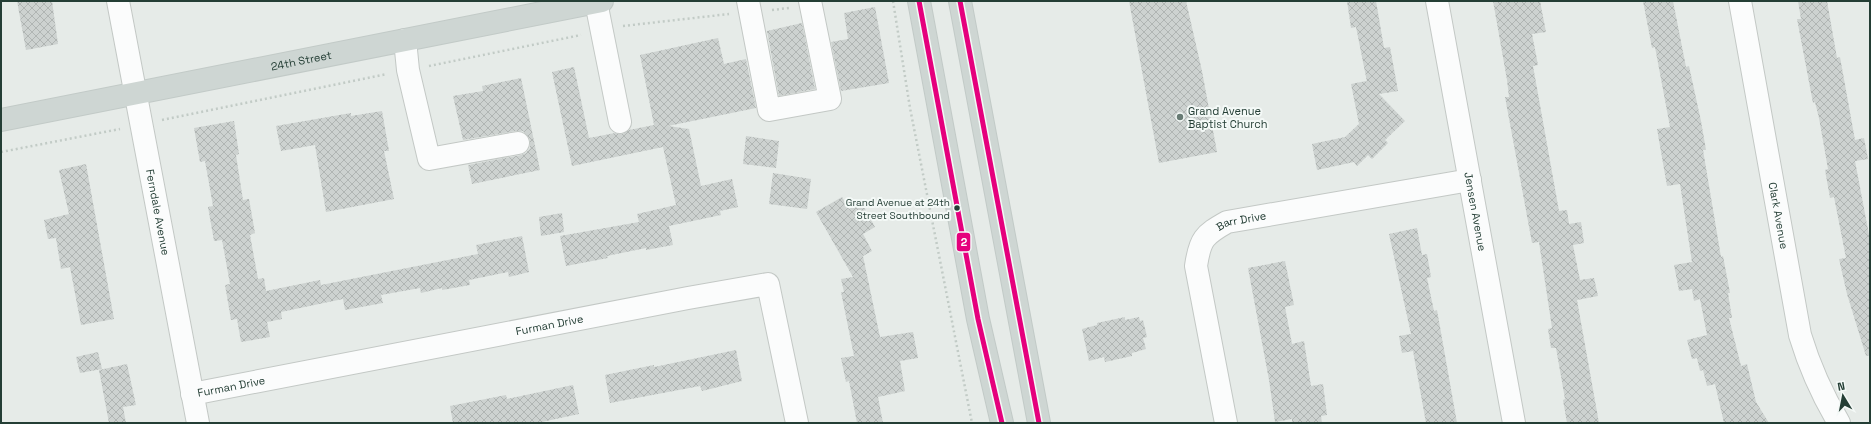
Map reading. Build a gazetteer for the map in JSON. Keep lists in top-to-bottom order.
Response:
{
  "streets": {
    "main road": ["24th Street"],
    "street": [
      "Ferndale Avenue",
      "Jensen Avenue",
      "Clark Avenue",
      "Barr Drive",
      "Furman Drive"
    ]
  },
  "crossings": [
    ["24th Street", "Ferndale Avenue"],
    ["Ferndale Avenue", "Furman Drive"],
    ["Jensen Avenue", "Barr Drive"]
  ],
  "places": ["Grand Avenue Baptist Church", "Grand Avenue at 24th Street Southbound"],
  "lines": ["transit line 2"],
  "north": "top"
}
